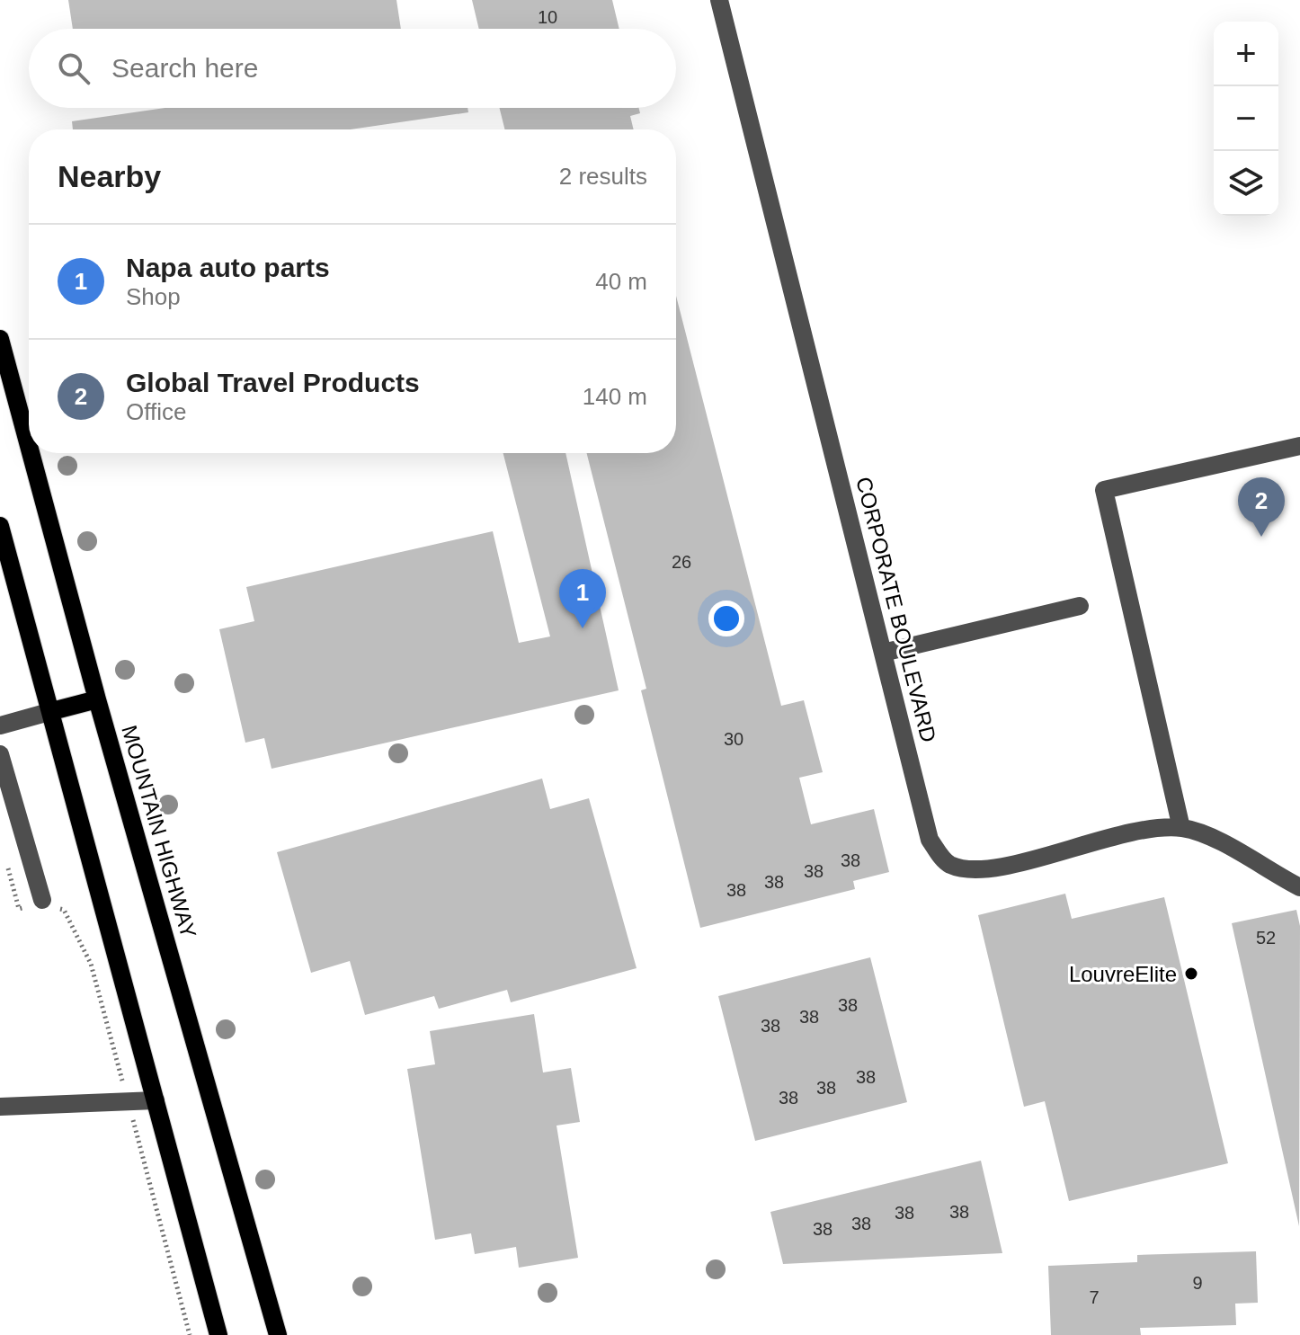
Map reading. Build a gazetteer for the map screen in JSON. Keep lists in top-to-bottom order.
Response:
{
  "streets": {
    "main road": ["MOUNTAIN HIGHWAY"],
    "street": ["CORPORATE BOULEVARD"]
  },
  "places": ["LouvreElite"],
  "house_numbers": [
    "10",
    "26",
    "30",
    "38",
    "38",
    "38",
    "38",
    "52",
    "38",
    "38",
    "38",
    "38",
    "38",
    "38",
    "38",
    "38",
    "38",
    "38",
    "9",
    "7"
  ],
  "page": {
    "map_buttons": ["+", "−"],
    "search": "Search here",
    "heading": ["Nearby", "2 results"],
    "list": [
      {
        "mark": "1",
        "name": "Napa auto parts",
        "note": "Shop",
        "value": "40 m"
      },
      {
        "mark": "2",
        "name": "Global Travel Products",
        "note": "Office",
        "value": "140 m"
      }
    ],
    "pins": ["2", "1"]
  }
}
